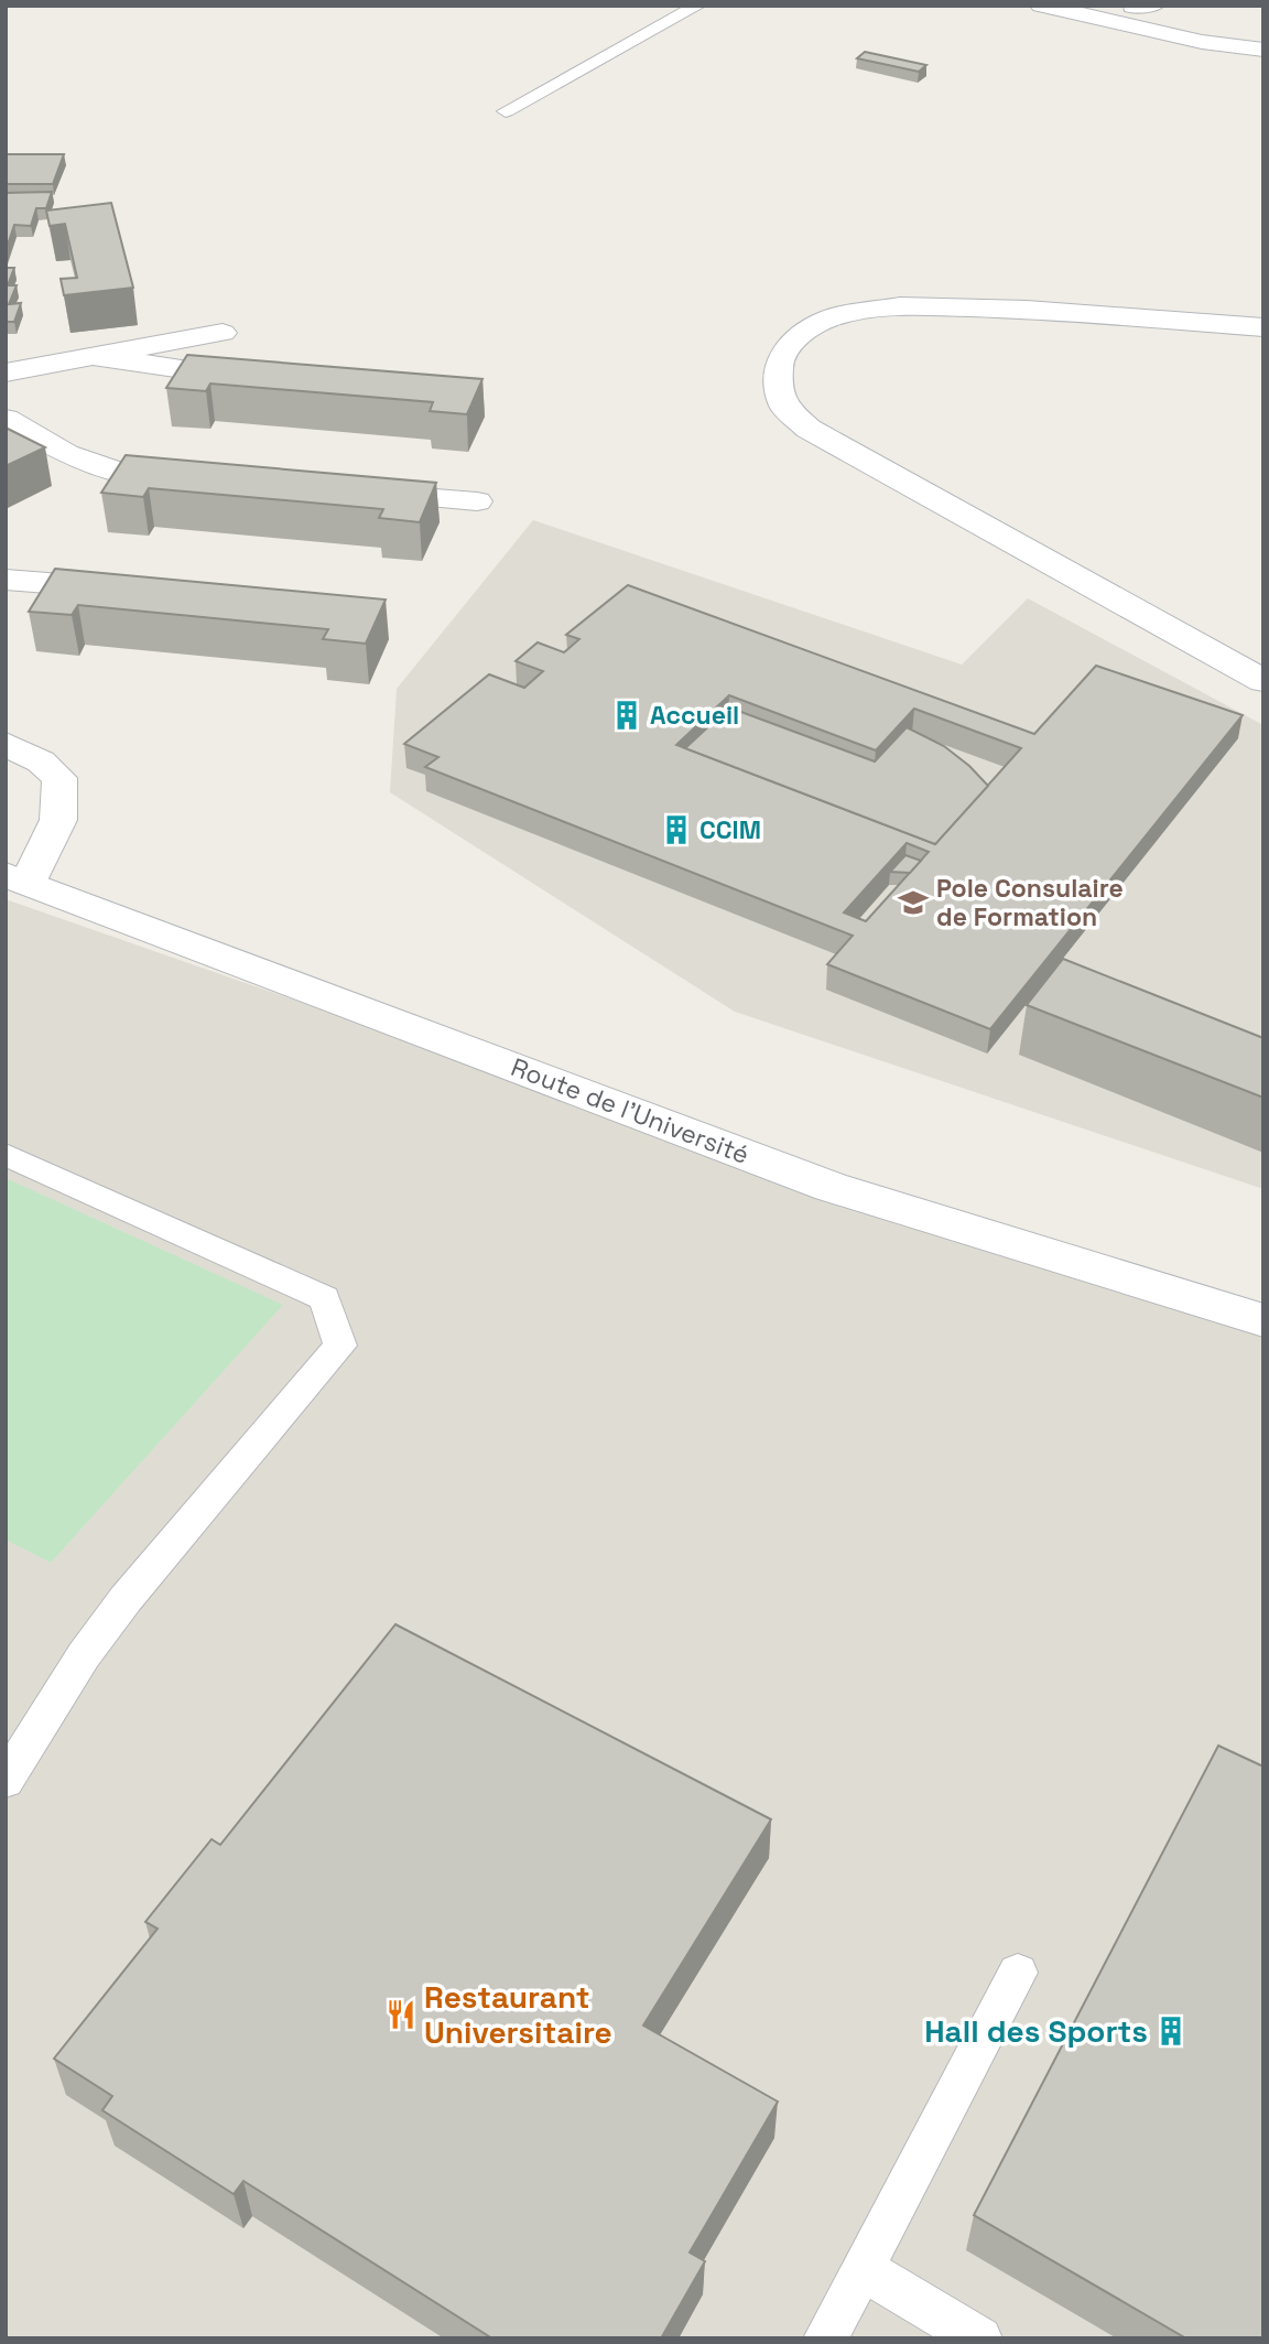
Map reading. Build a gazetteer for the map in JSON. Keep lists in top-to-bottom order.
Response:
{
  "streets": {
    "street": ["Route de l'Université"]
  },
  "places": {
    "building": ["Accueil", "CCIM", "Hall des Sports"],
    "school or university": ["Pole Consulaire de Formation"],
    "restaurant": ["Restaurant Universitaire"]
  }
}
